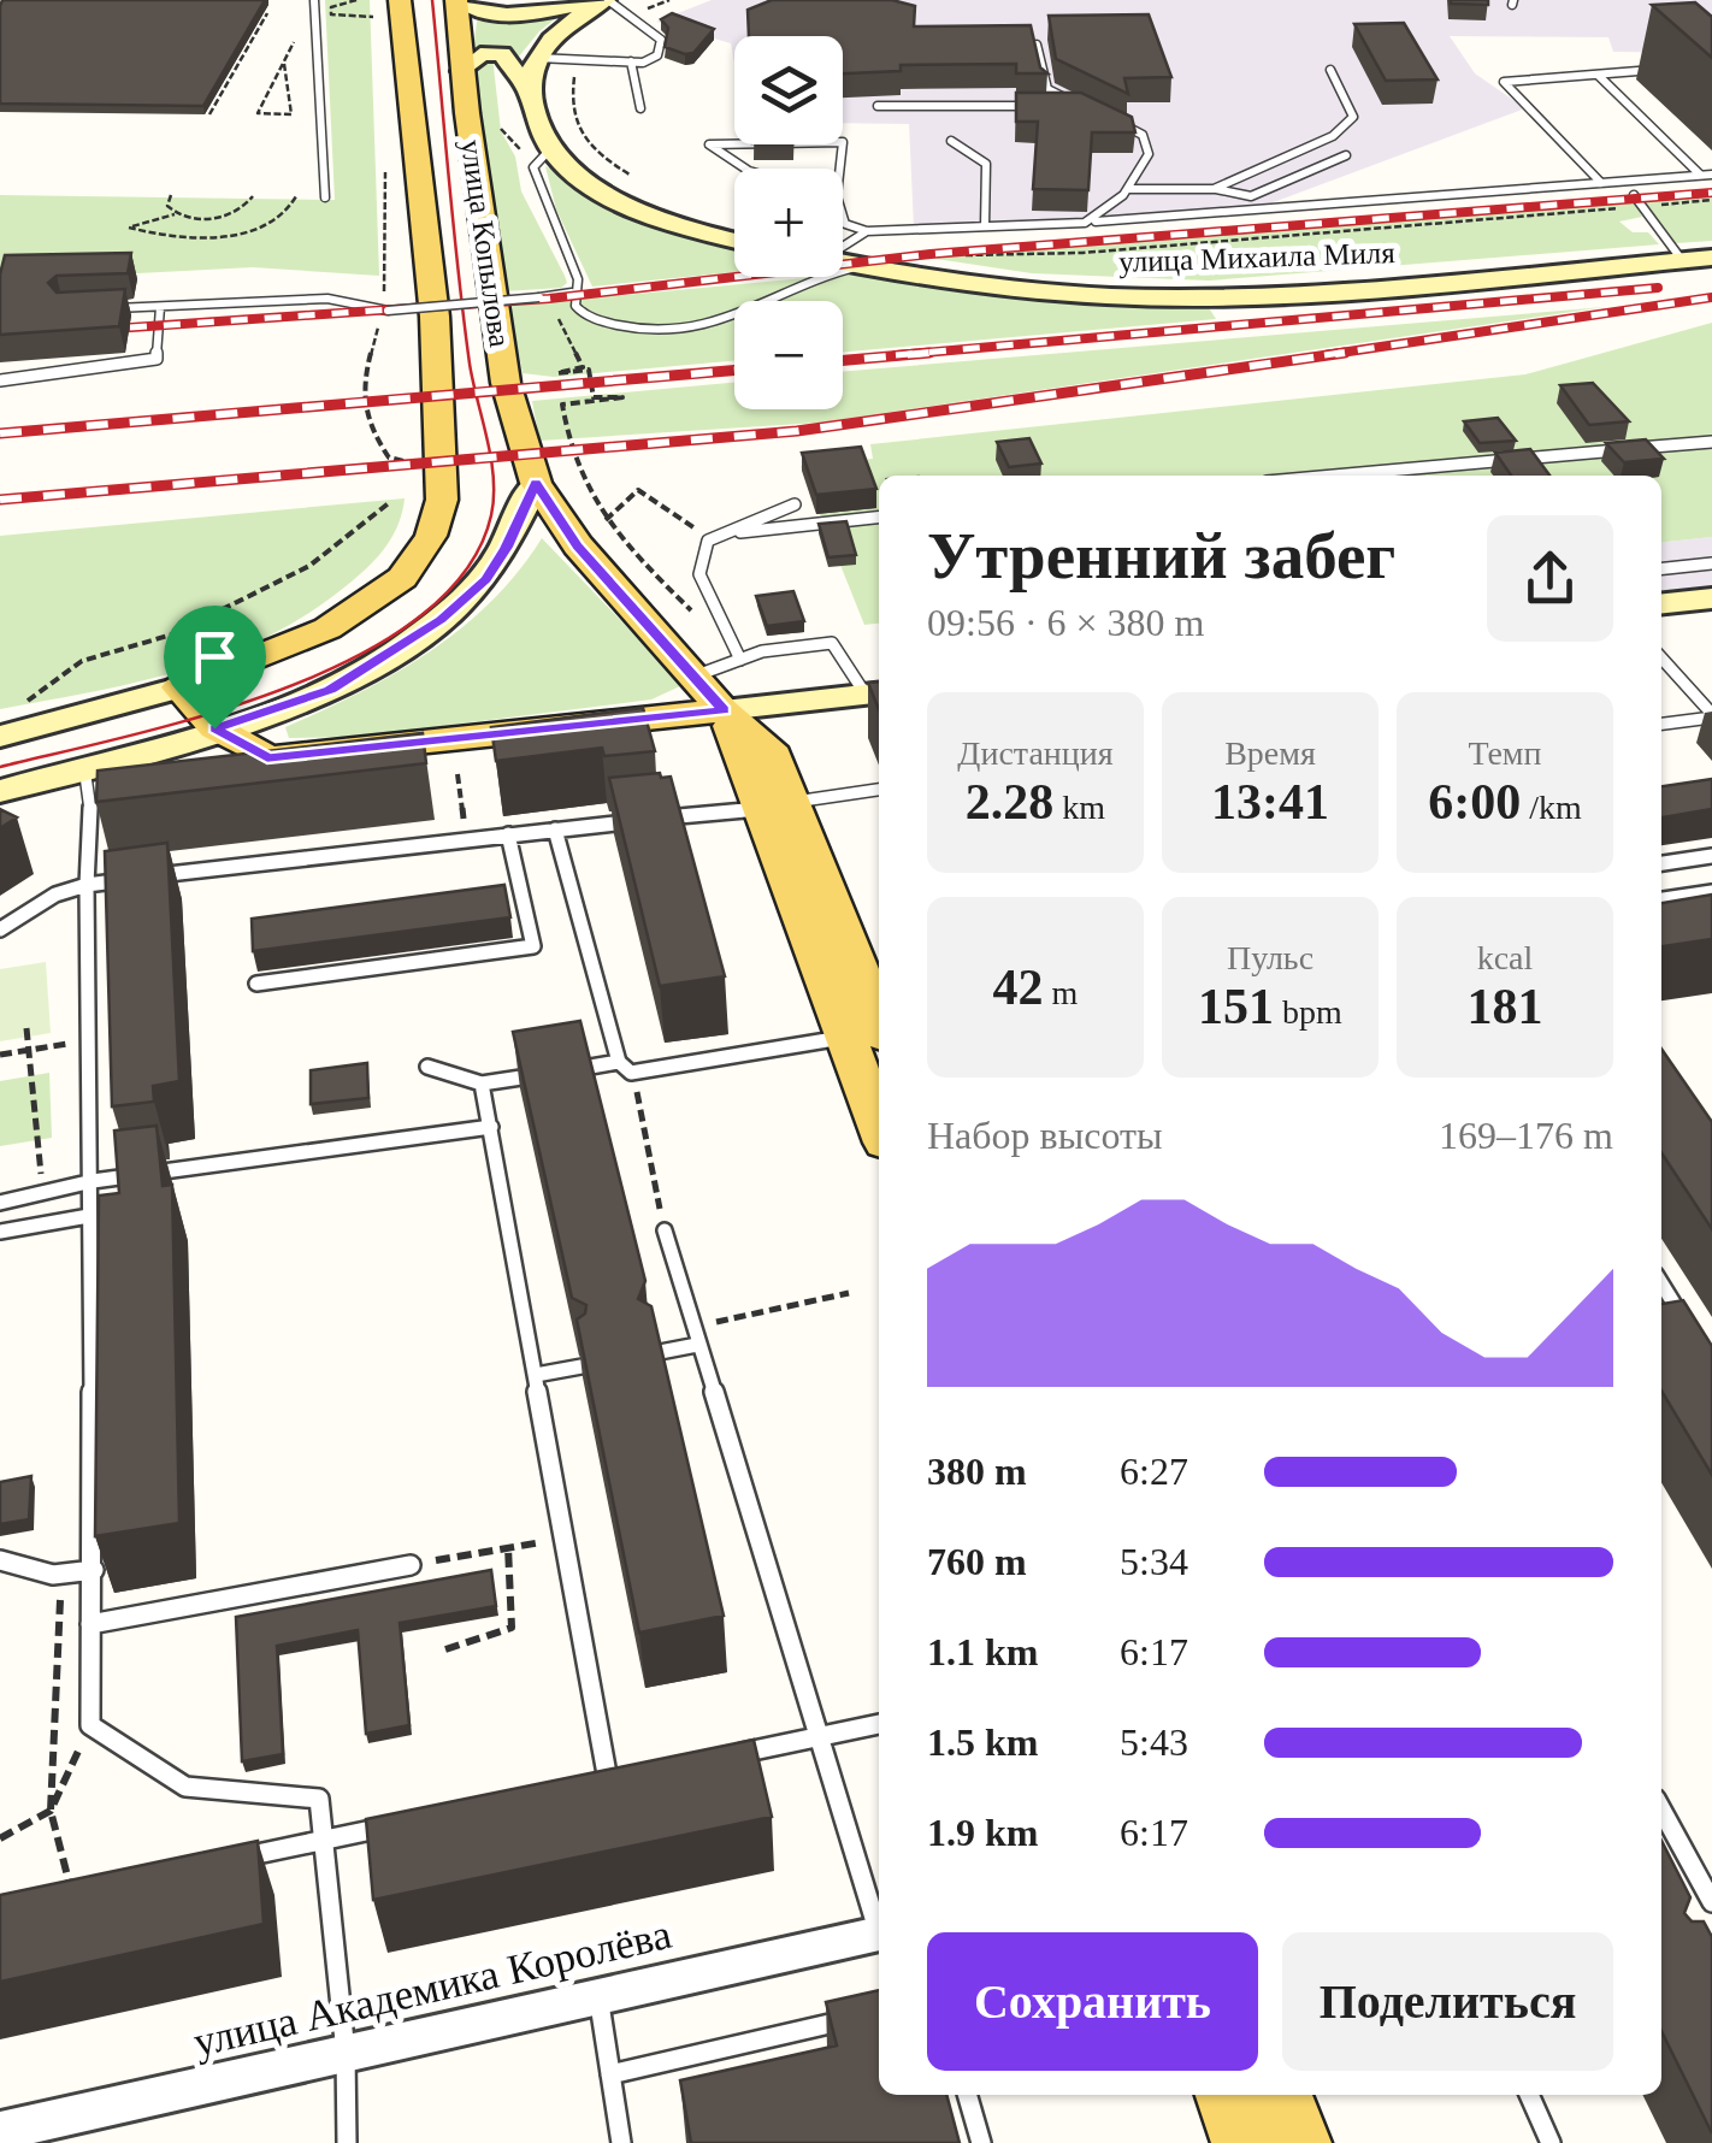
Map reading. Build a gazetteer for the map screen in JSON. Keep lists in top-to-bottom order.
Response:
{
  "streets": {
    "main road": ["улица Копылова", "улица Михаила Миля"],
    "street": ["улица Академика Королёва"]
  },
  "page": {
    "map_buttons": ["+", "−"],
    "heading": ["Утренний забег", "09:56 · 6 × 380 m"],
    "stats": [
      ["Дистанция", "2.28 km"],
      ["Время", "13:41"],
      ["Темп", "6:00 /km"],
      ["42 m"],
      ["Пульс", "151 bpm"],
      ["kcal", "181"]
    ],
    "chart": ["Набор высоты", "169–176 m"],
    "list": [
      {
        "name": "380 m",
        "note": "6:27"
      },
      {
        "name": "760 m",
        "note": "5:34"
      },
      {
        "name": "1.1 km",
        "note": "6:17"
      },
      {
        "name": "1.5 km",
        "note": "5:43"
      },
      {
        "name": "1.9 km",
        "note": "6:17"
      }
    ],
    "buttons": ["Сохранить", "Поделиться"]
  }
}
